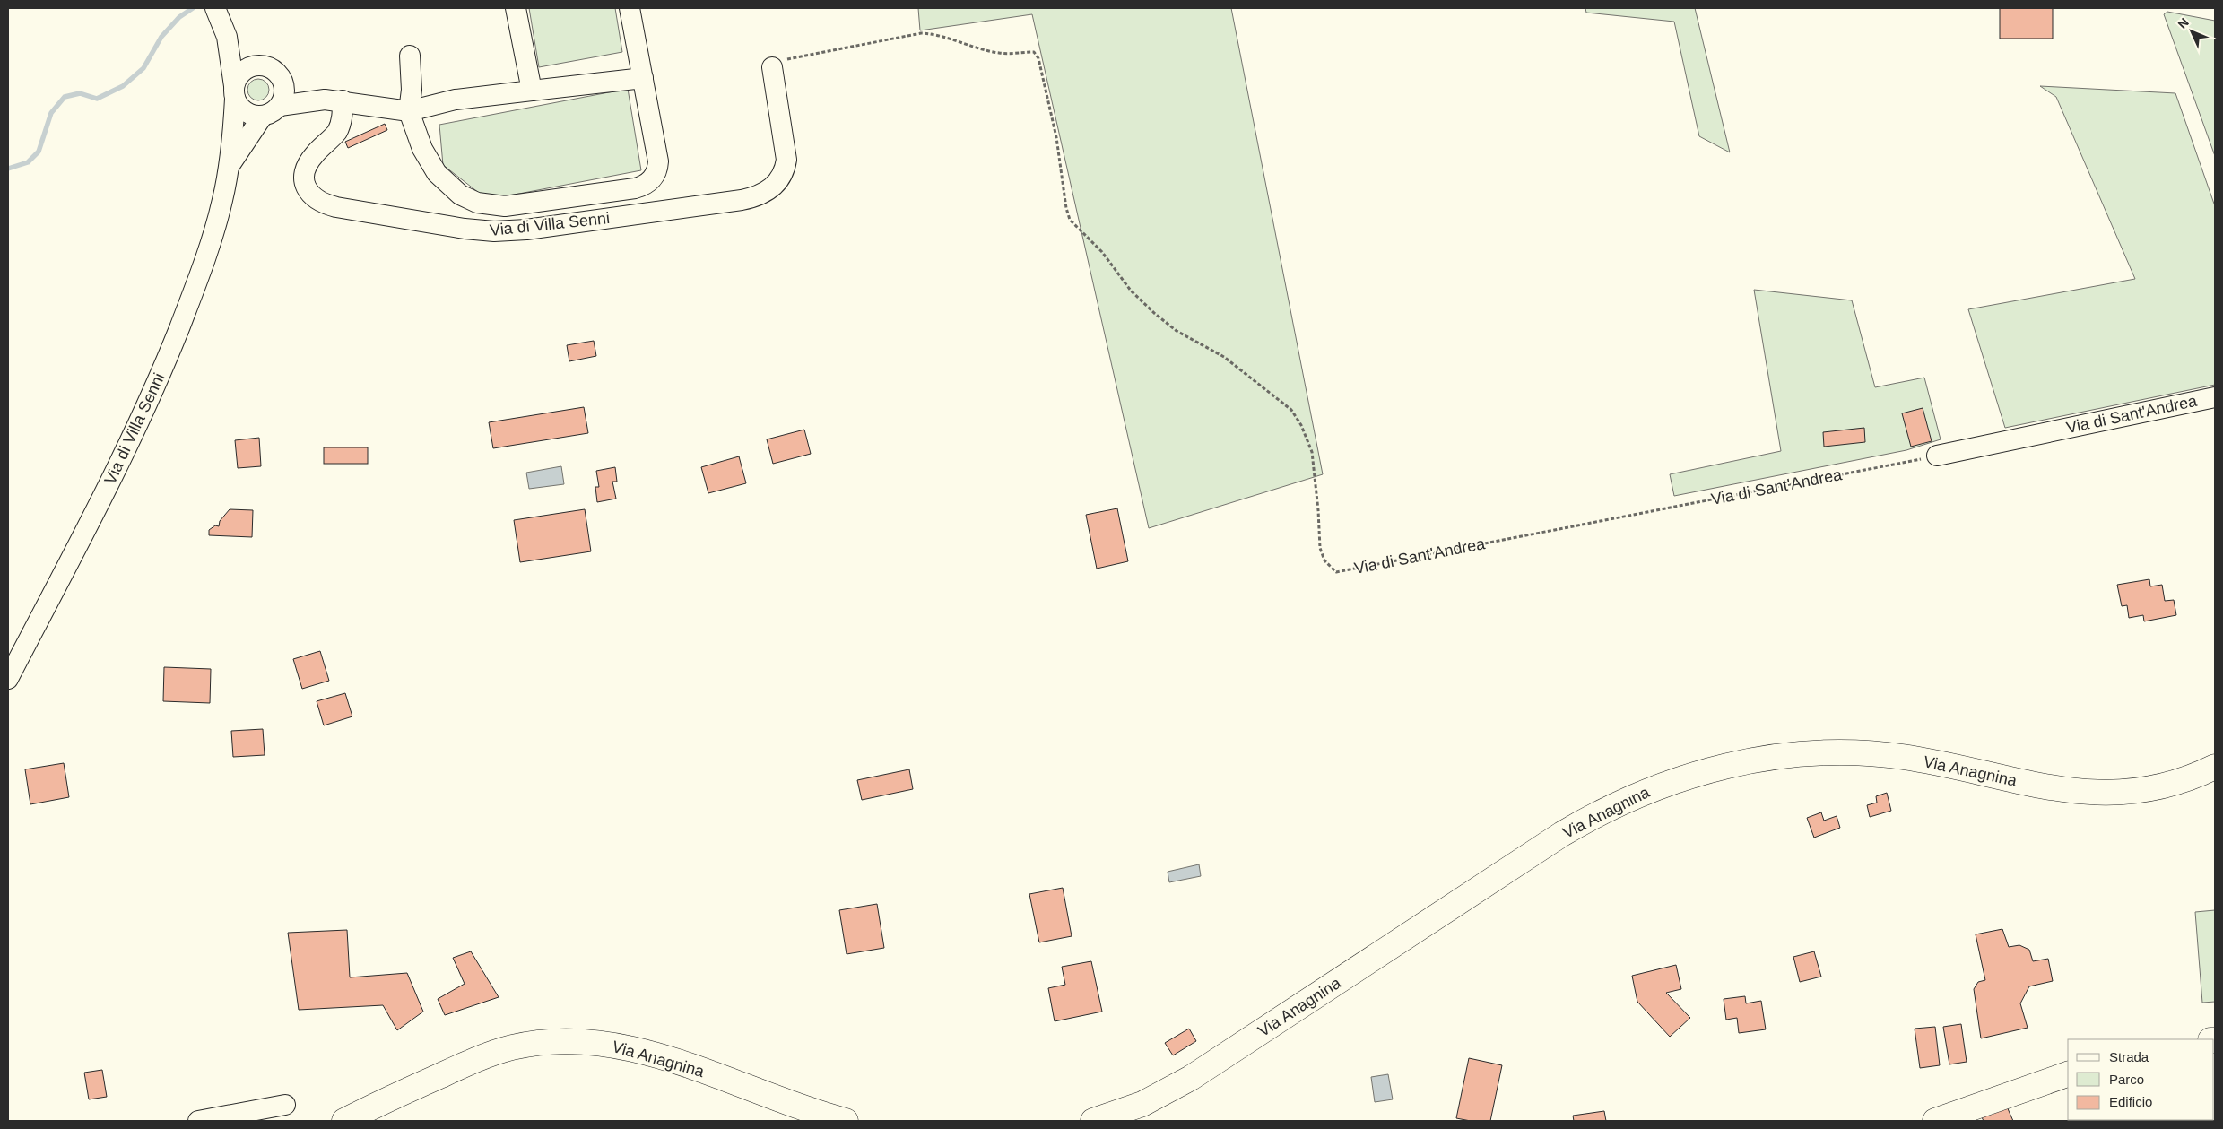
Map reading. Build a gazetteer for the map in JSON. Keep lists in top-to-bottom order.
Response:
{
  "streets": {
    "main road": ["Via Anagnina"],
    "street": ["Via di Villa Senni", "Via di Sant'Andrea"]
  },
  "crossings": [
    ["Via di Villa Senni", "Via di Sant'Andrea"]
  ],
  "legend": ["Strada", "Parco", "Edificio"],
  "north": "top left"
}
